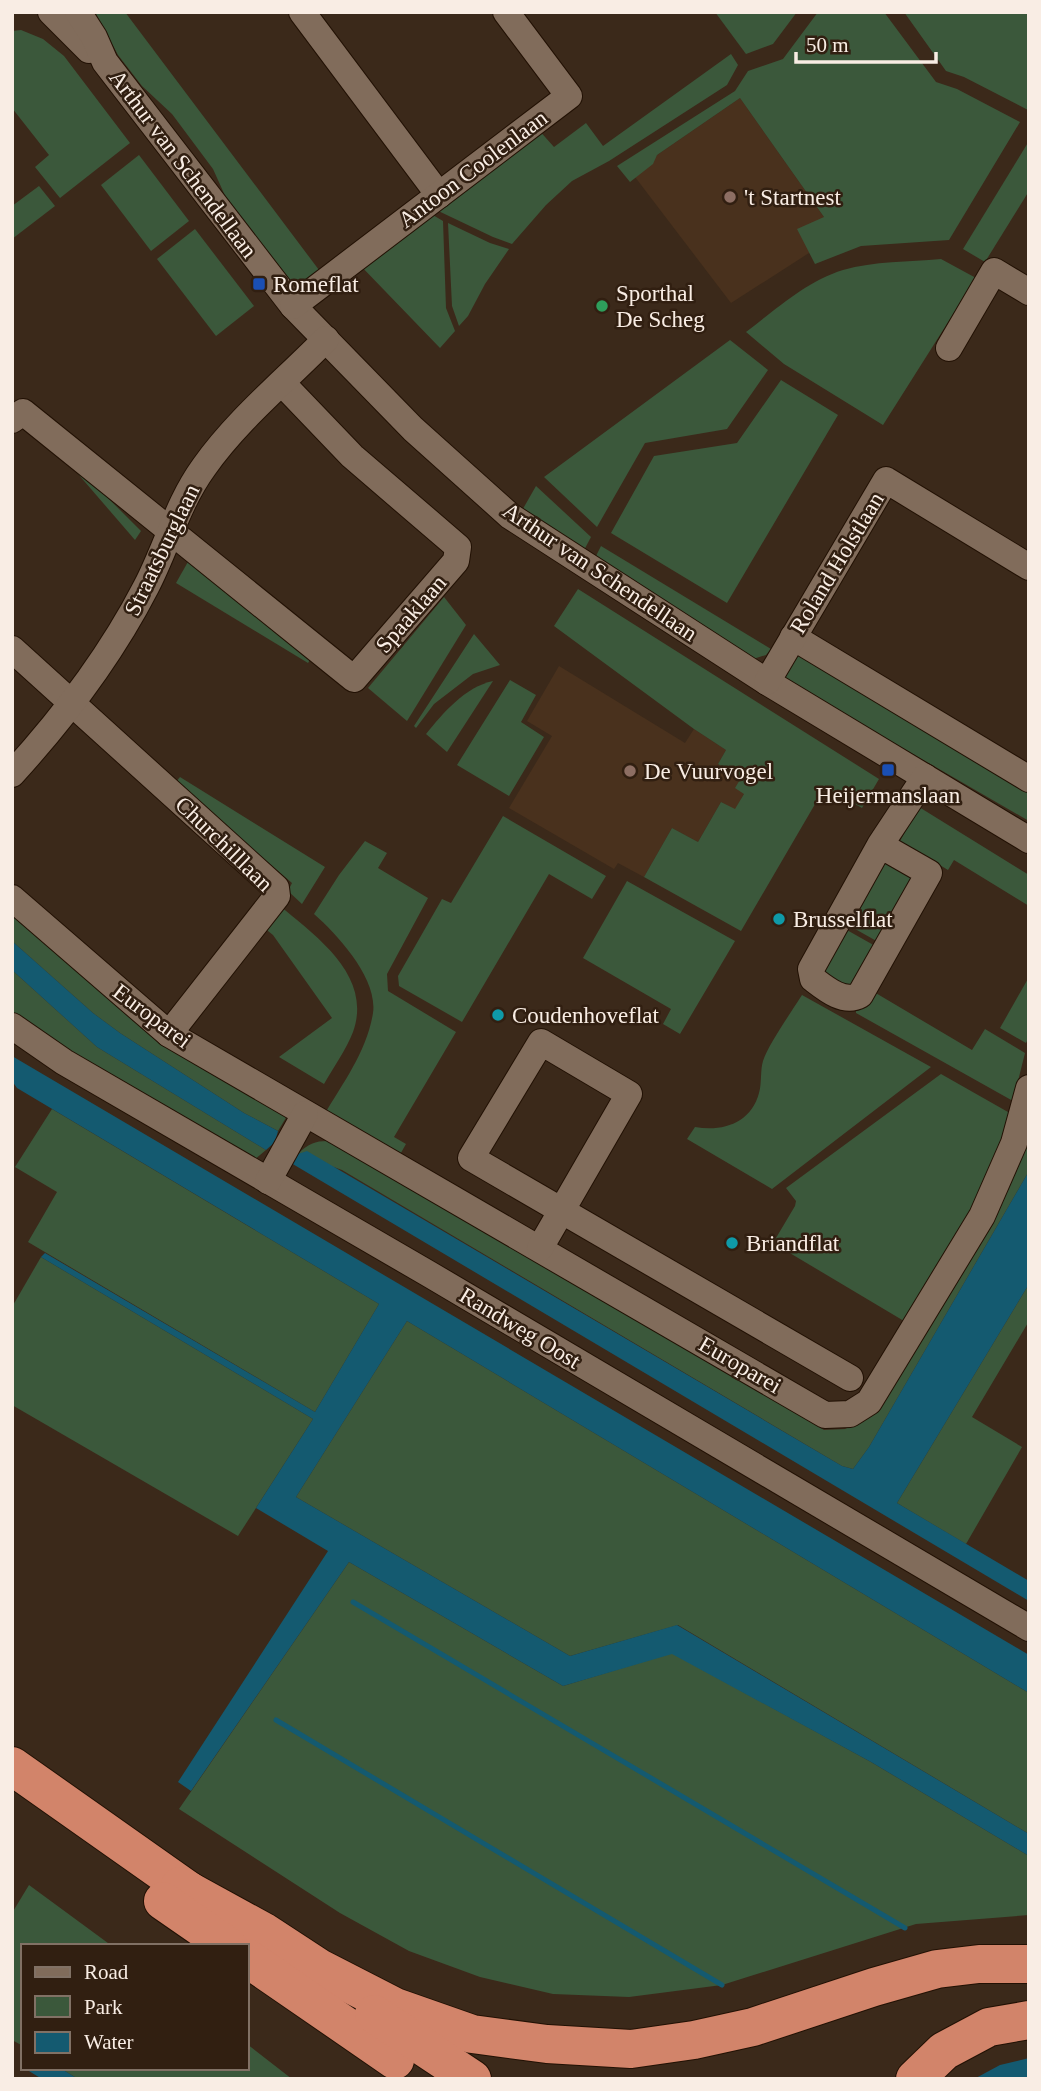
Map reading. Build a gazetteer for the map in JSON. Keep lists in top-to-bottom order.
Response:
{
  "streets": {
    "street": [
      "Arthur van Schendellaan",
      "Antoon Coolenlaan",
      "Straatsburglaan",
      "Roland Holstlaan",
      "Spaaklaan",
      "Churchilllaan",
      "Europarei",
      "Randweg Oost"
    ]
  },
  "crossings": [
    ["Arthur van Schendellaan", "Antoon Coolenlaan"],
    ["Arthur van Schendellaan", "Straatsburglaan"],
    ["Arthur van Schendellaan", "Roland Holstlaan"],
    ["Straatsburglaan", "Spaaklaan"],
    ["Straatsburglaan", "Churchilllaan"],
    ["Churchilllaan", "Europarei"]
  ],
  "places": {
    "other": [
      "'t Startnest",
      "Sporthal De Scheg",
      "De Vuurvogel",
      "Brusselflat",
      "Coudenhoveflat",
      "Briandflat"
    ],
    "transit": ["Romeflat", "Heijermanslaan"]
  },
  "legend": ["Road", "Park", "Water"],
  "scale_bar": "50 m"
}
